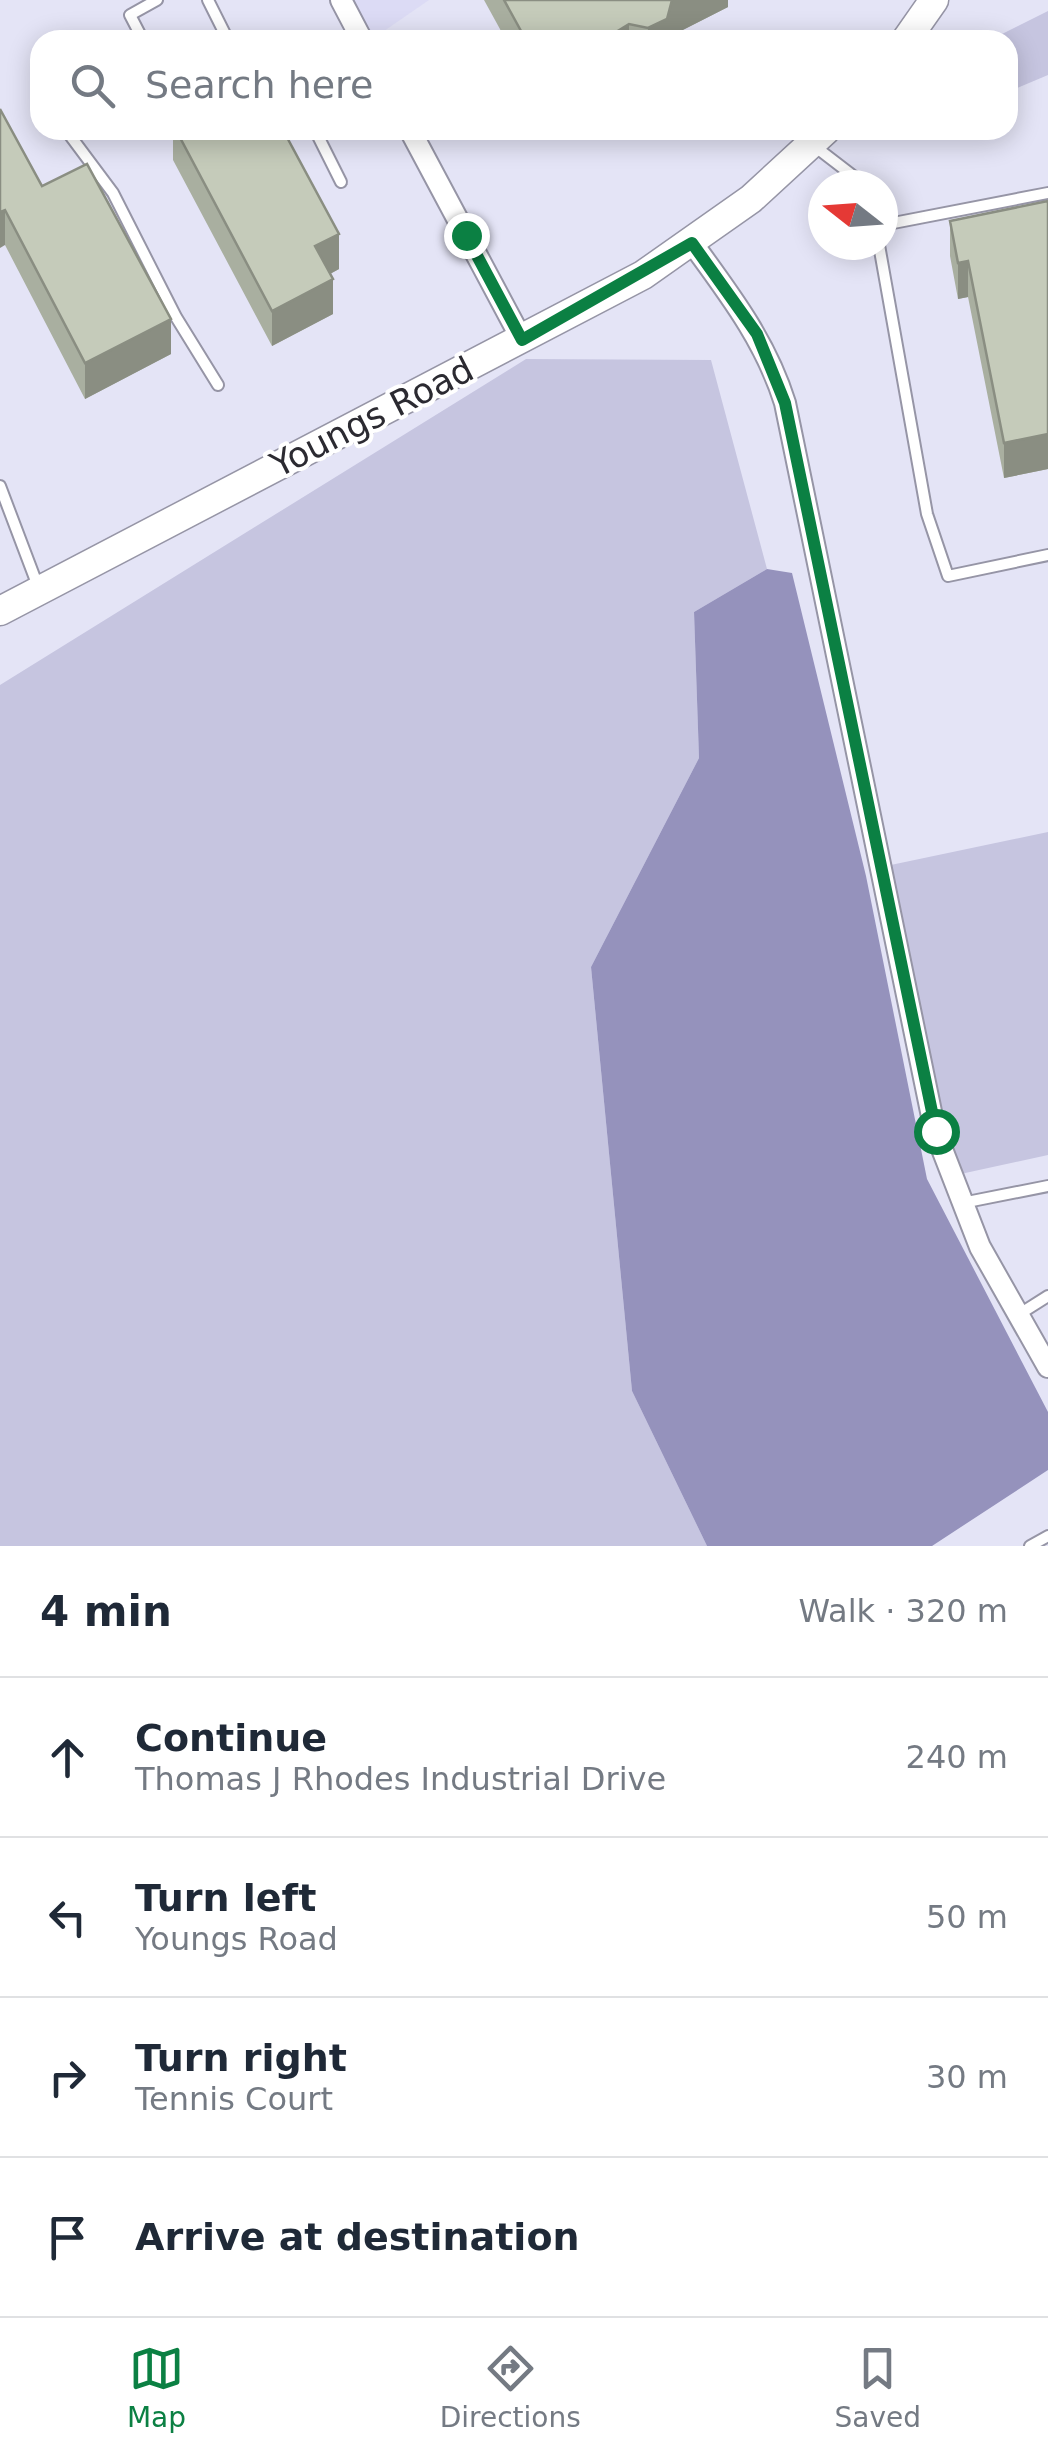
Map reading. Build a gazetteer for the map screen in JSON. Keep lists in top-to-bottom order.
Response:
{
  "streets": {
    "street": ["Youngs Road"]
  },
  "north": "left",
  "page": {
    "search": "Search here",
    "heading": ["4 min", "Walk · 320 m"],
    "list": [
      ["Continue", "Thomas J Rhodes Industrial Drive", "240 m"],
      ["Turn left", "Youngs Road", "50 m"],
      ["Turn right", "Tennis Court", "30 m"],
      "Arrive at destination"
    ],
    "nav": ["Map", "Directions", "Saved"]
  }
}
